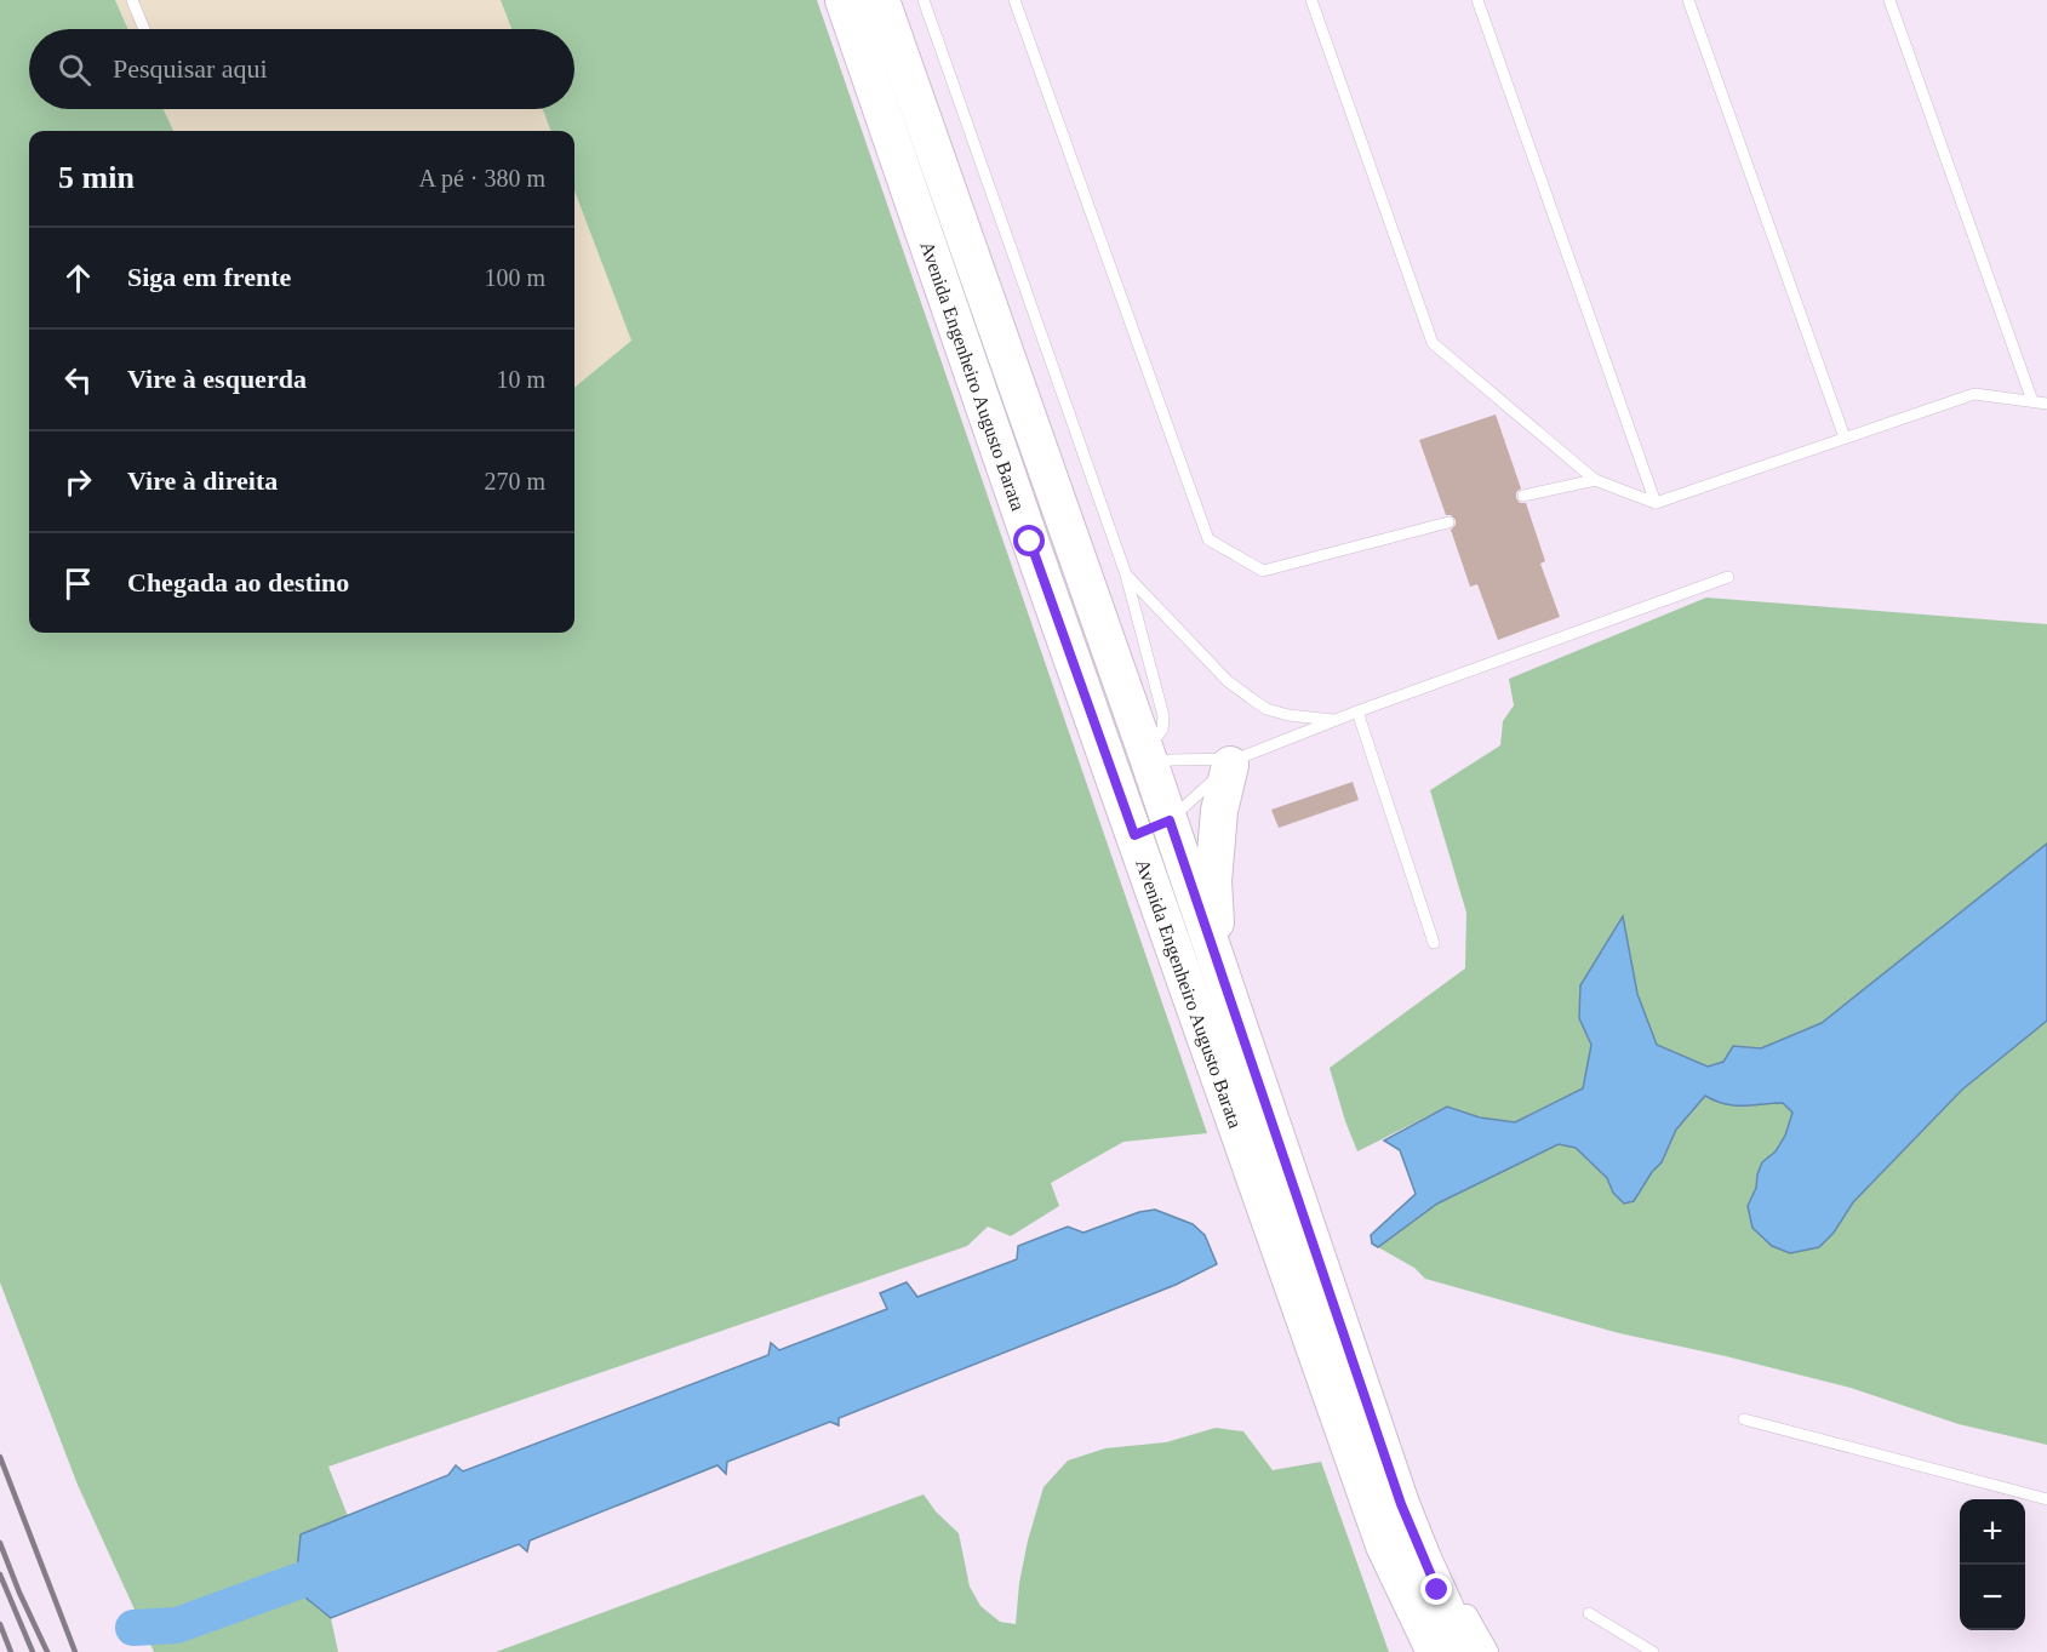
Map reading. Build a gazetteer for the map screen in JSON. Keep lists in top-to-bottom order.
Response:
{
  "streets": {
    "main road": ["Avenida Engenheiro Augusto Barata"]
  },
  "page": {
    "search": "Pesquisar aqui",
    "heading": ["5 min", "A pé · 380 m"],
    "list": [
      ["Siga em frente", "100 m"],
      ["Vire à esquerda", "10 m"],
      ["Vire à direita", "270 m"],
      "Chegada ao destino"
    ],
    "map_buttons": ["+", "−"]
  }
}
